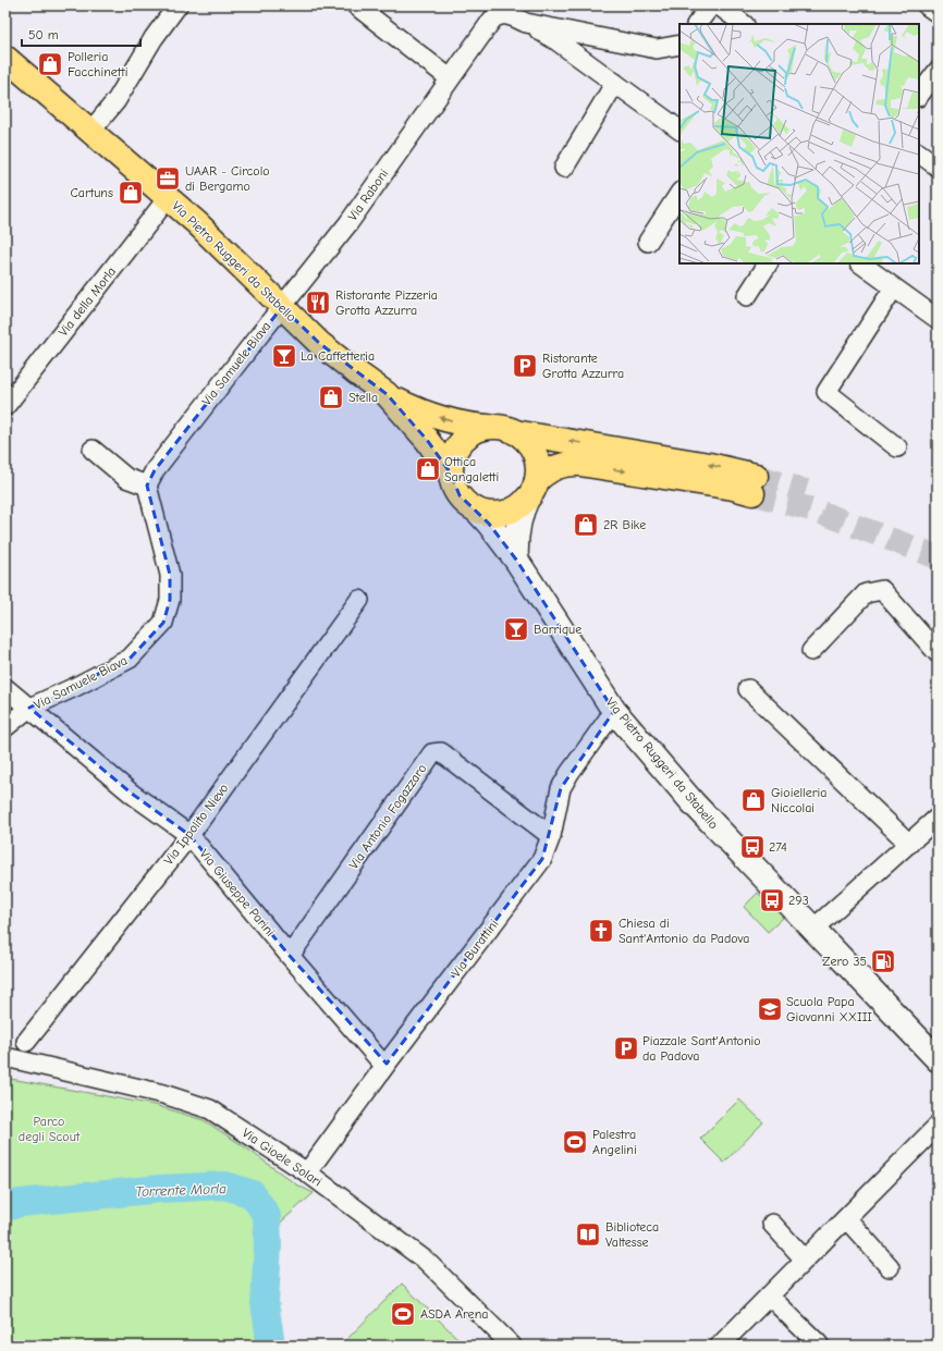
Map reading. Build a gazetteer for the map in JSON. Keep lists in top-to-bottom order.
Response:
{
  "streets": {
    "main road": ["Via Pietro Ruggeri da Stabello"],
    "street": [
      "Via Raboni",
      "Via della Morla",
      "Via Samuele Biava",
      "Via Antonio Fogazzaro",
      "Via Ippolito Nievo",
      "Via Giuseppe Parini",
      "Via Burattini",
      "Via Gioele Solari"
    ]
  },
  "crossings": [
    ["Via Raboni", "Via Pietro Ruggeri da Stabello"],
    ["Via Raboni", "Via Samuele Biava"],
    ["Via Pietro Ruggeri da Stabello", "Via della Morla"],
    ["Via Pietro Ruggeri da Stabello", "Via Samuele Biava"],
    ["Via Pietro Ruggeri da Stabello", "Via Burattini"],
    ["Via Samuele Biava", "Via Giuseppe Parini"],
    ["Via Antonio Fogazzaro", "Via Giuseppe Parini"],
    ["Via Antonio Fogazzaro", "Via Burattini"],
    ["Via Ippolito Nievo", "Via Giuseppe Parini"],
    ["Via Giuseppe Parini", "Via Burattini"],
    ["Via Burattini", "Via Gioele Solari"]
  ],
  "water": ["Torrente Morla"],
  "parks": ["Parco degli Scout"],
  "places": {
    "shop": [
      "Polleria Facchinetti",
      "Cartuns",
      "Stella",
      "Ottica Sangaletti",
      "2R Bike",
      "Gioielleria Niccolai"
    ],
    "office": ["UAAR - Circolo di Bergamo"],
    "restaurant": ["Ristorante Pizzeria Grotta Azzurra"],
    "bar": ["La Caffetteria", "Barrique"],
    "parking": ["Ristorante Grotta Azzurra", "Piazzale Sant'Antonio da Padova"],
    "bus stop": ["274", "293"],
    "church": ["Chiesa di Sant'Antonio da Padova"],
    "fuel station": ["Zero 35"],
    "school or university": ["Scuola Papa Giovanni XXIII"],
    "sports": ["Palestra Angelini", "ASDA Arena"],
    "library": ["Biblioteca Valtesse"]
  },
  "scale_bar": "50 m"
}
